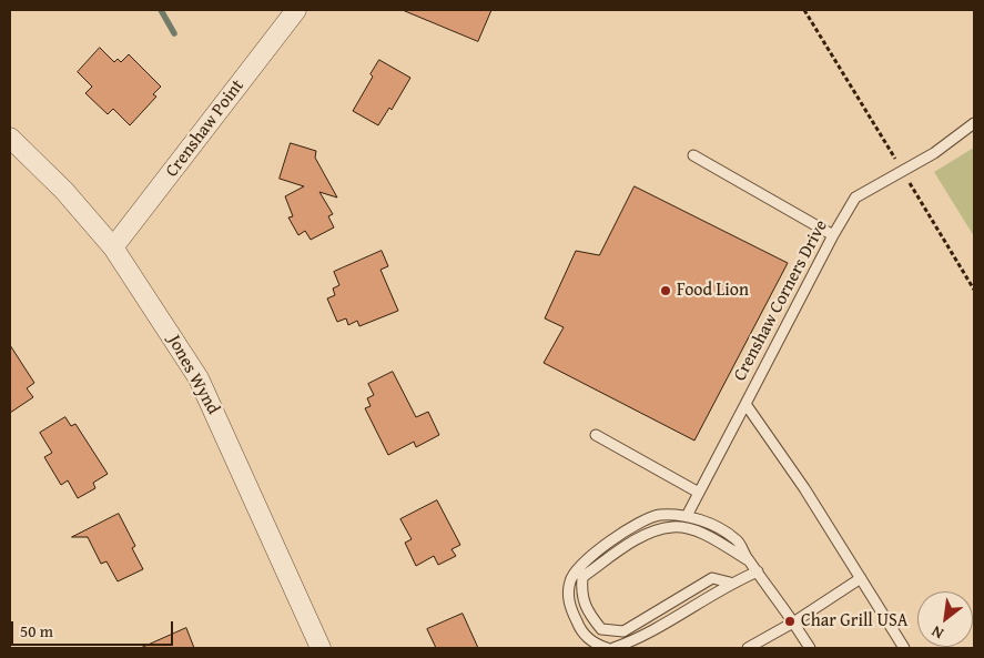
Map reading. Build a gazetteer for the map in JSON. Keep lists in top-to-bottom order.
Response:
{
  "streets": {
    "street": ["Crenshaw Point", "Jones Wynd"],
    "lane": ["Crenshaw Corners Drive"]
  },
  "crossings": [
    ["Crenshaw Point", "Jones Wynd"]
  ],
  "places": ["Food Lion", "Char Grill USA"],
  "scale_bar": "50 m",
  "north": "bottom left"
}
